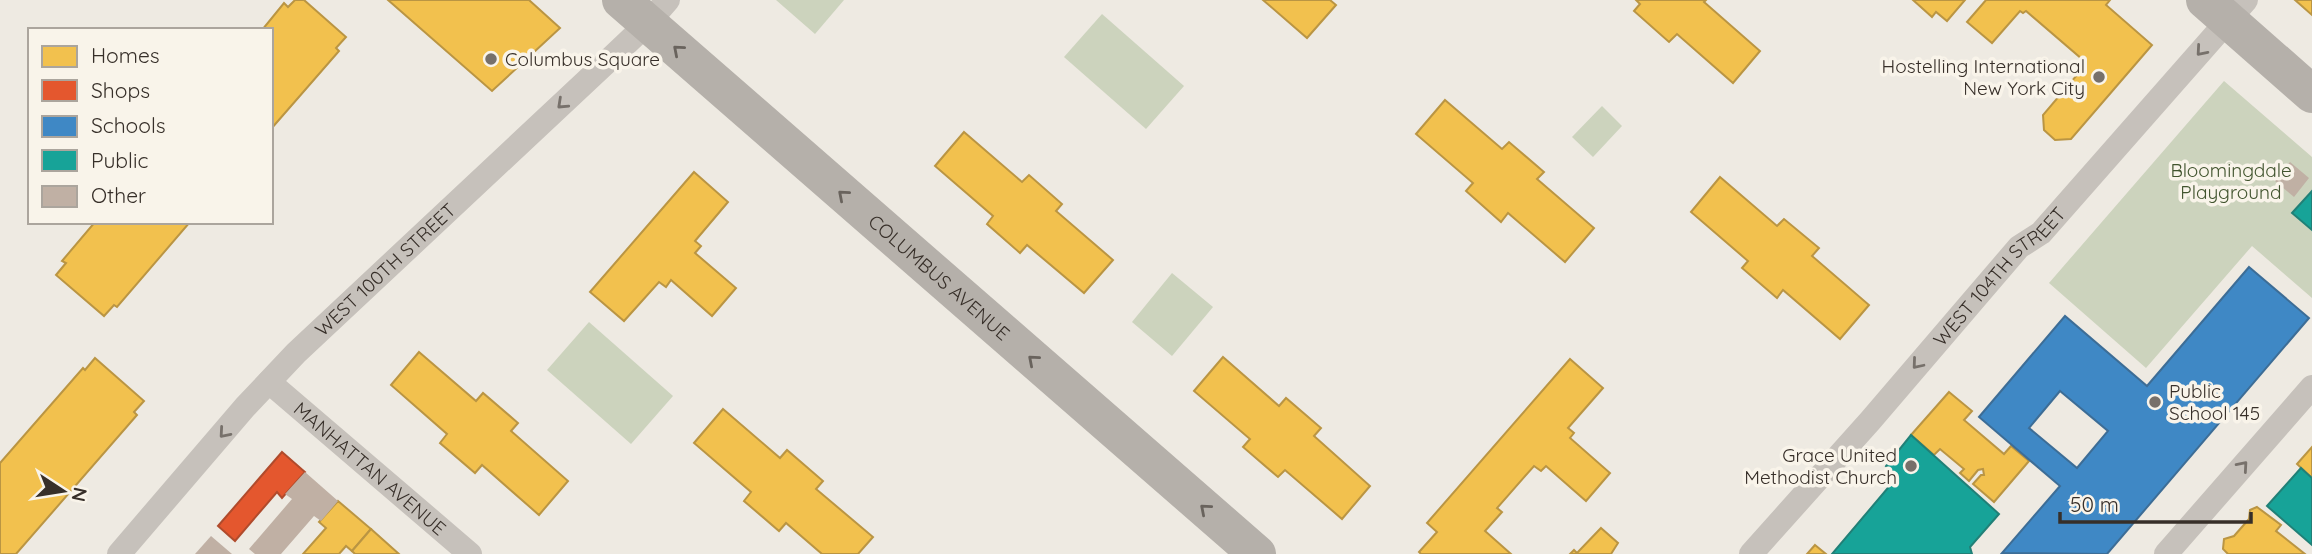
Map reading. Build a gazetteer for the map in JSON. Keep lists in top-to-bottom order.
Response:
{
  "streets": {
    "main road": ["COLUMBUS AVENUE"],
    "street": ["WEST 100TH STREET", "WEST 104TH STREET", "MANHATTAN AVENUE"]
  },
  "crossings": [
    ["WEST 100TH STREET", "COLUMBUS AVENUE"],
    ["WEST 100TH STREET", "MANHATTAN AVENUE"]
  ],
  "one_way": ["WEST 100TH STREET", "COLUMBUS AVENUE", "WEST 104TH STREET"],
  "parks": ["Bloomingdale Playground"],
  "places": [
    "Columbus Square",
    "Hostelling International New York City",
    "Public School 145",
    "Grace United Methodist Church"
  ],
  "legend": [
    "Homes",
    "Shops",
    "Schools",
    "Public",
    "Other"
  ],
  "scale_bar": "50 m",
  "north": "right"
}
